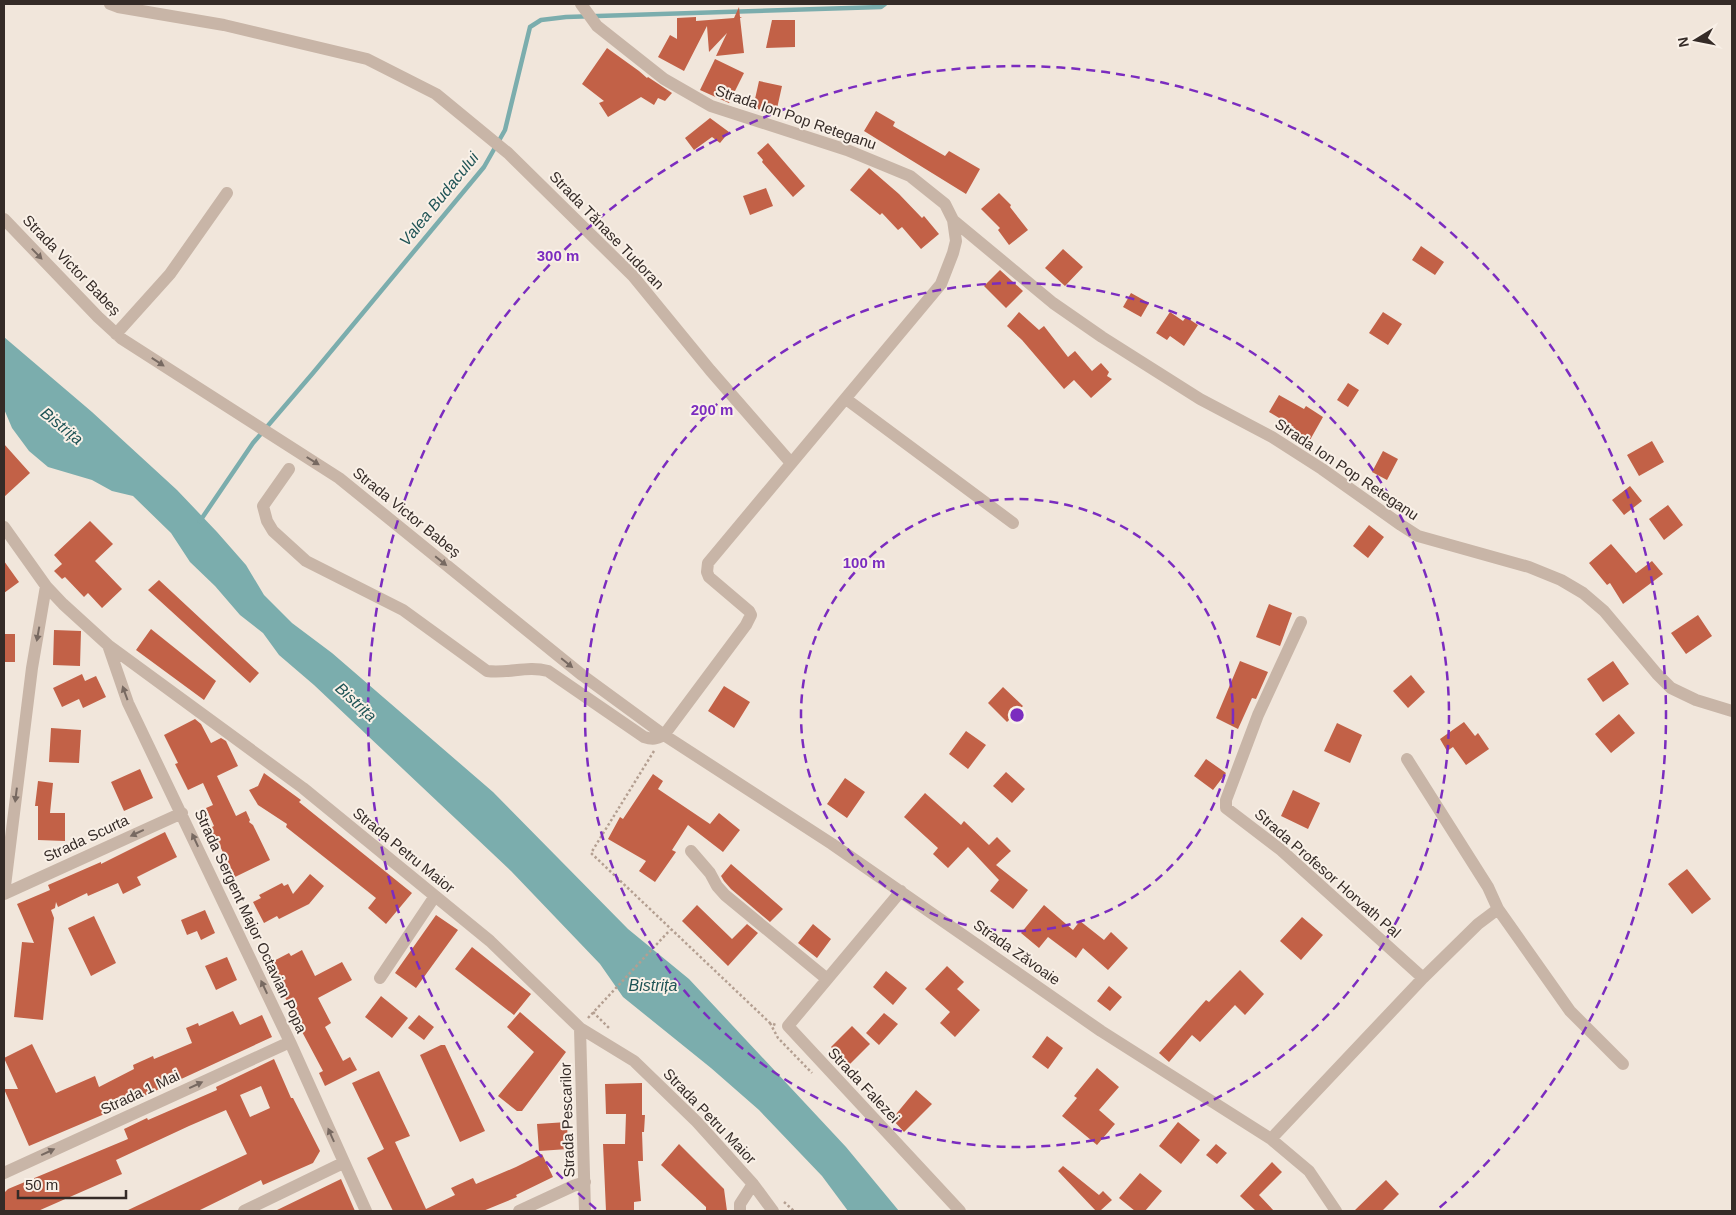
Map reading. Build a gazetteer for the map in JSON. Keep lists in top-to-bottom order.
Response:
{
  "streets": {
    "street": [
      "Strada Ion Pop Reteganu",
      "Strada Tănase Tudoran",
      "Strada Victor Babeș",
      "Strada Scurta",
      "Strada Petru Maior",
      "Strada Profesor Horvath Pal",
      "Strada Sergent Major Octavian Popa",
      "Strada Zăvoaie",
      "Strada Falezei",
      "Strada 1 Mai",
      "Strada Pescarilor"
    ]
  },
  "crossings": [
    ["Strada Ion Pop Reteganu", "Strada Tănase Tudoran"],
    ["Strada Victor Babeș", "Strada Zăvoaie"],
    ["Strada Scurta", "Strada Sergent Major Octavian Popa"],
    ["Strada Petru Maior", "Strada Sergent Major Octavian Popa"],
    ["Strada Petru Maior", "Strada Pescarilor"],
    ["Strada Sergent Major Octavian Popa", "Strada 1 Mai"]
  ],
  "one_way": [
    "Strada Victor Babeș",
    "Strada Scurta",
    "Strada Sergent Major Octavian Popa",
    "Strada 1 Mai"
  ],
  "water": ["Valea Budacului", "Bistrița"],
  "scale_bar": "50 m",
  "north": "left",
  "rings": ["300 m", "200 m", "100 m"]
}
